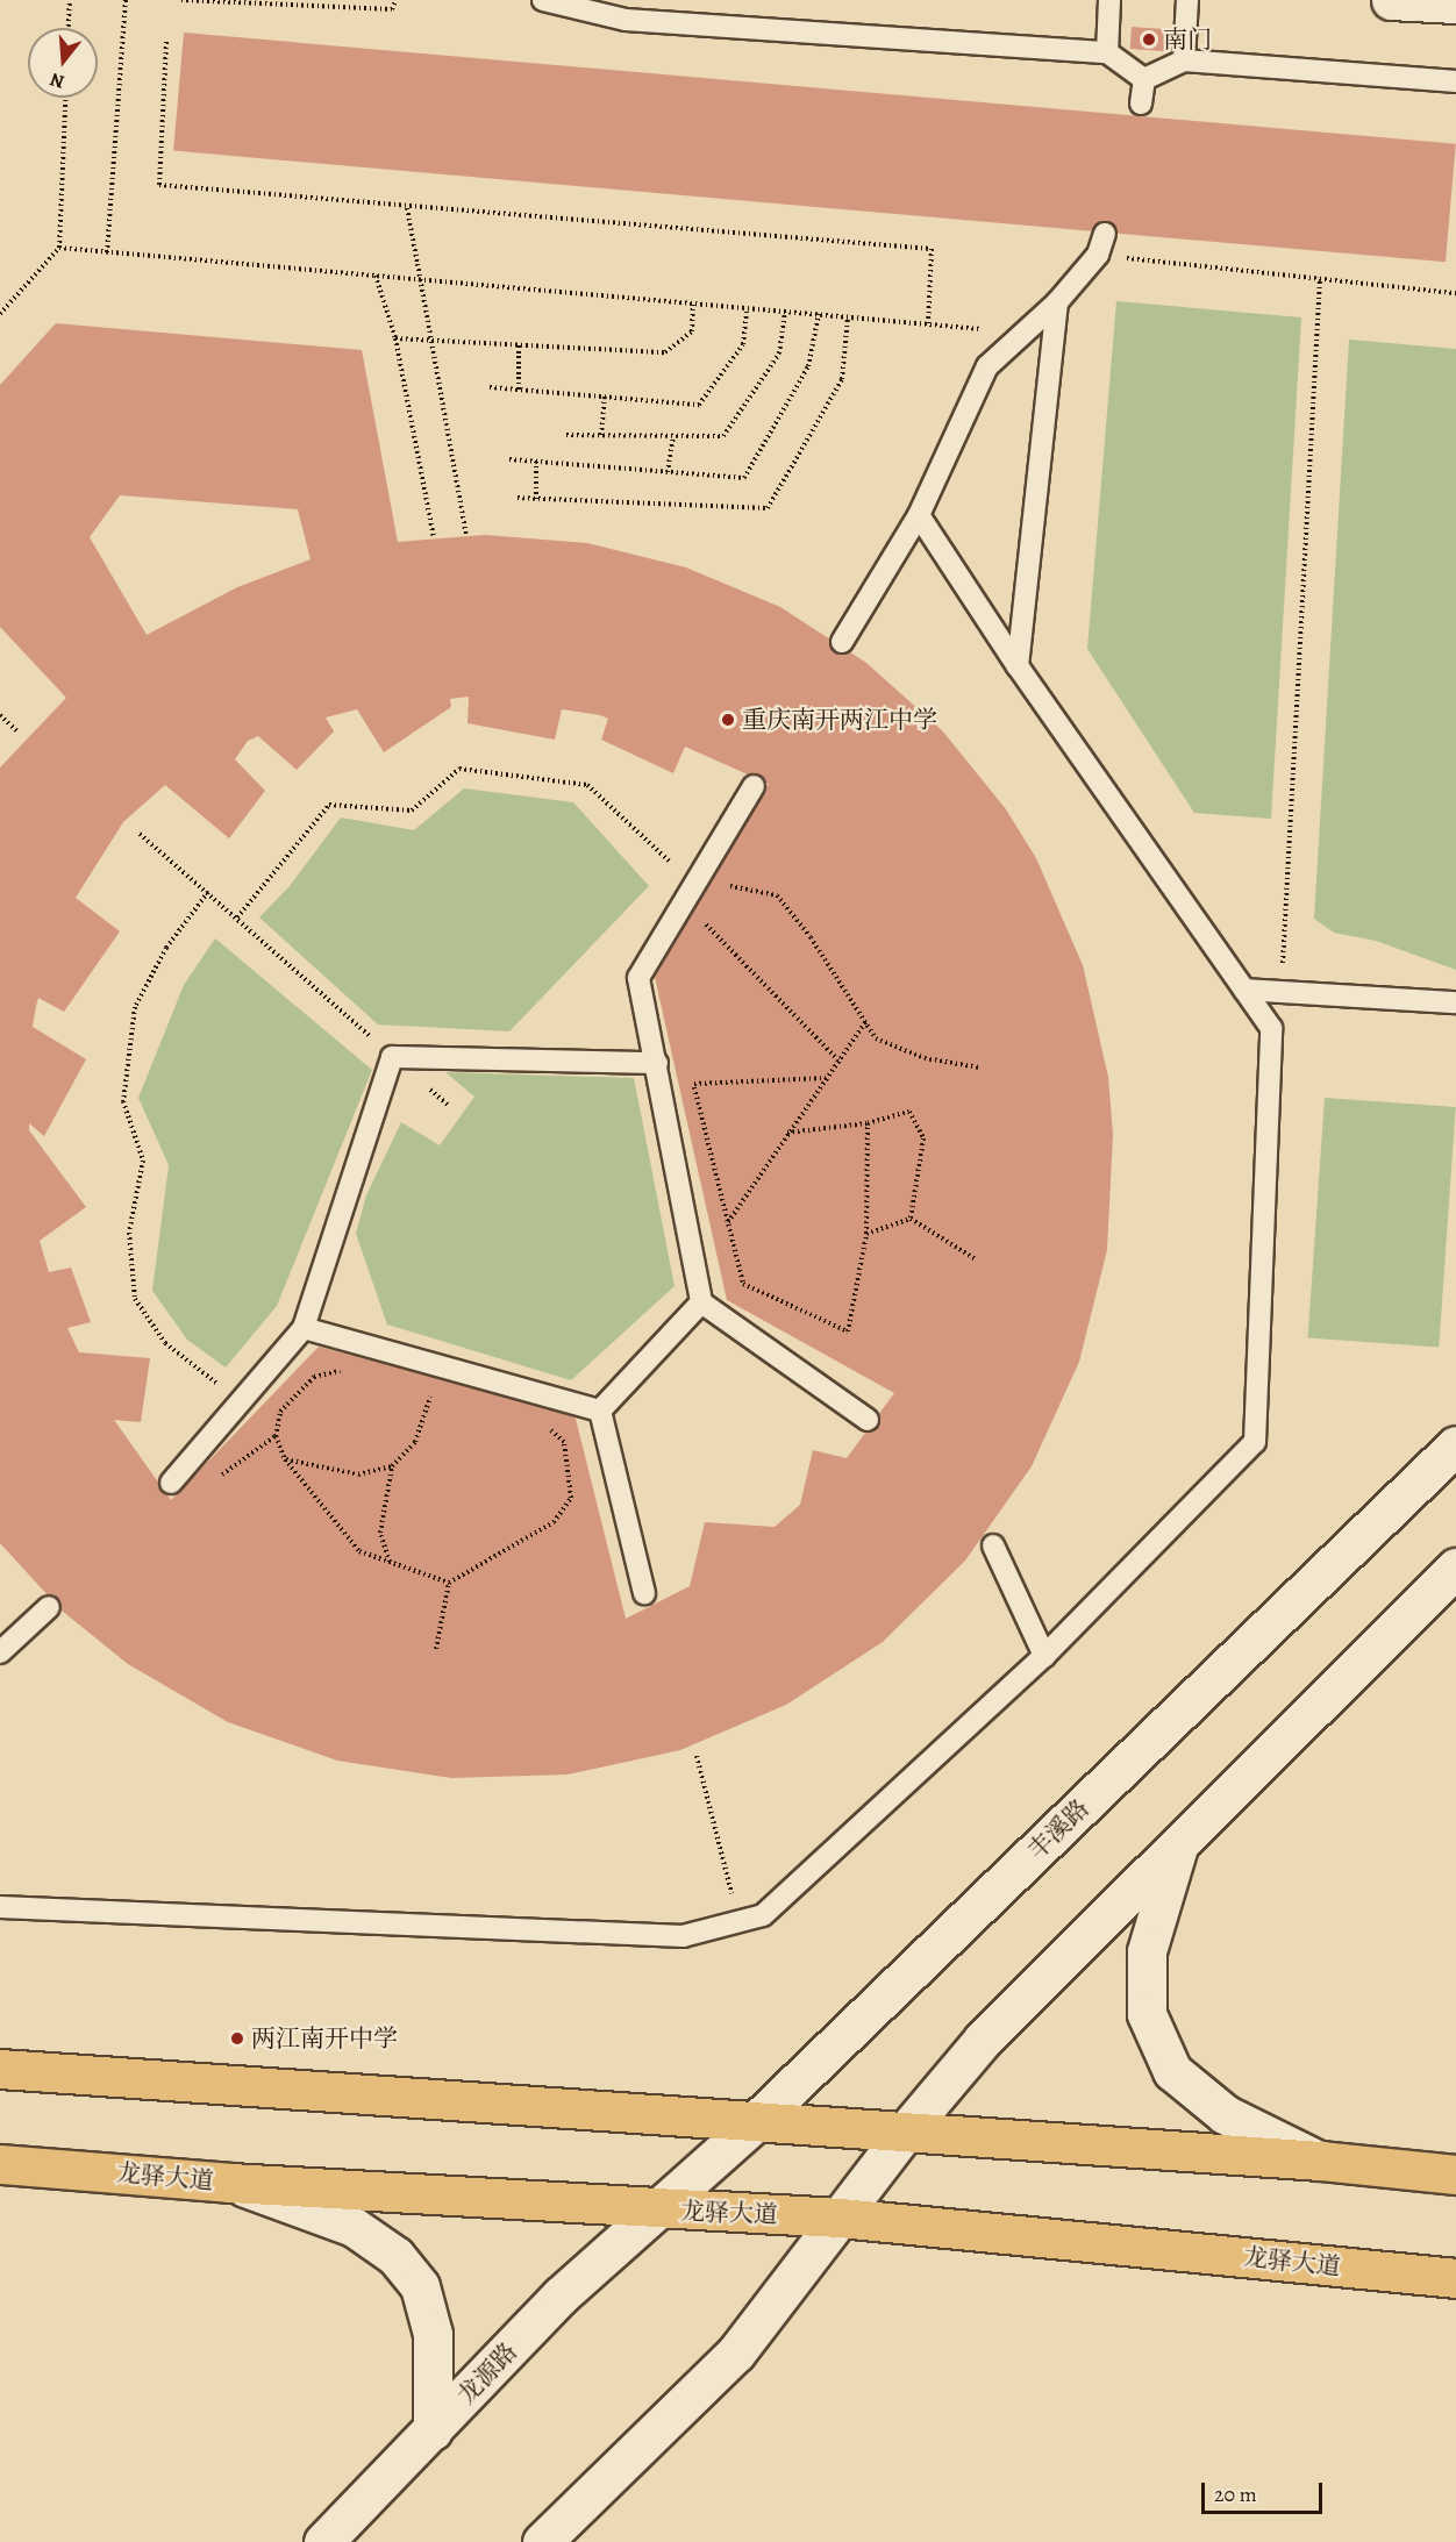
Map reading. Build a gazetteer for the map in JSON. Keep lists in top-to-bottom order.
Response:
{
  "streets": {
    "main road": ["丰溪路", "龙驿大道", "龙源路"]
  },
  "crossings": [
    ["丰溪路", "龙驿大道"],
    ["丰溪路", "龙源路"],
    ["龙驿大道", "龙源路"]
  ],
  "places": ["南门", "重庆南开两江中学", "两江南开中学"],
  "scale_bar": "20 m",
  "north": "bottom"
}
